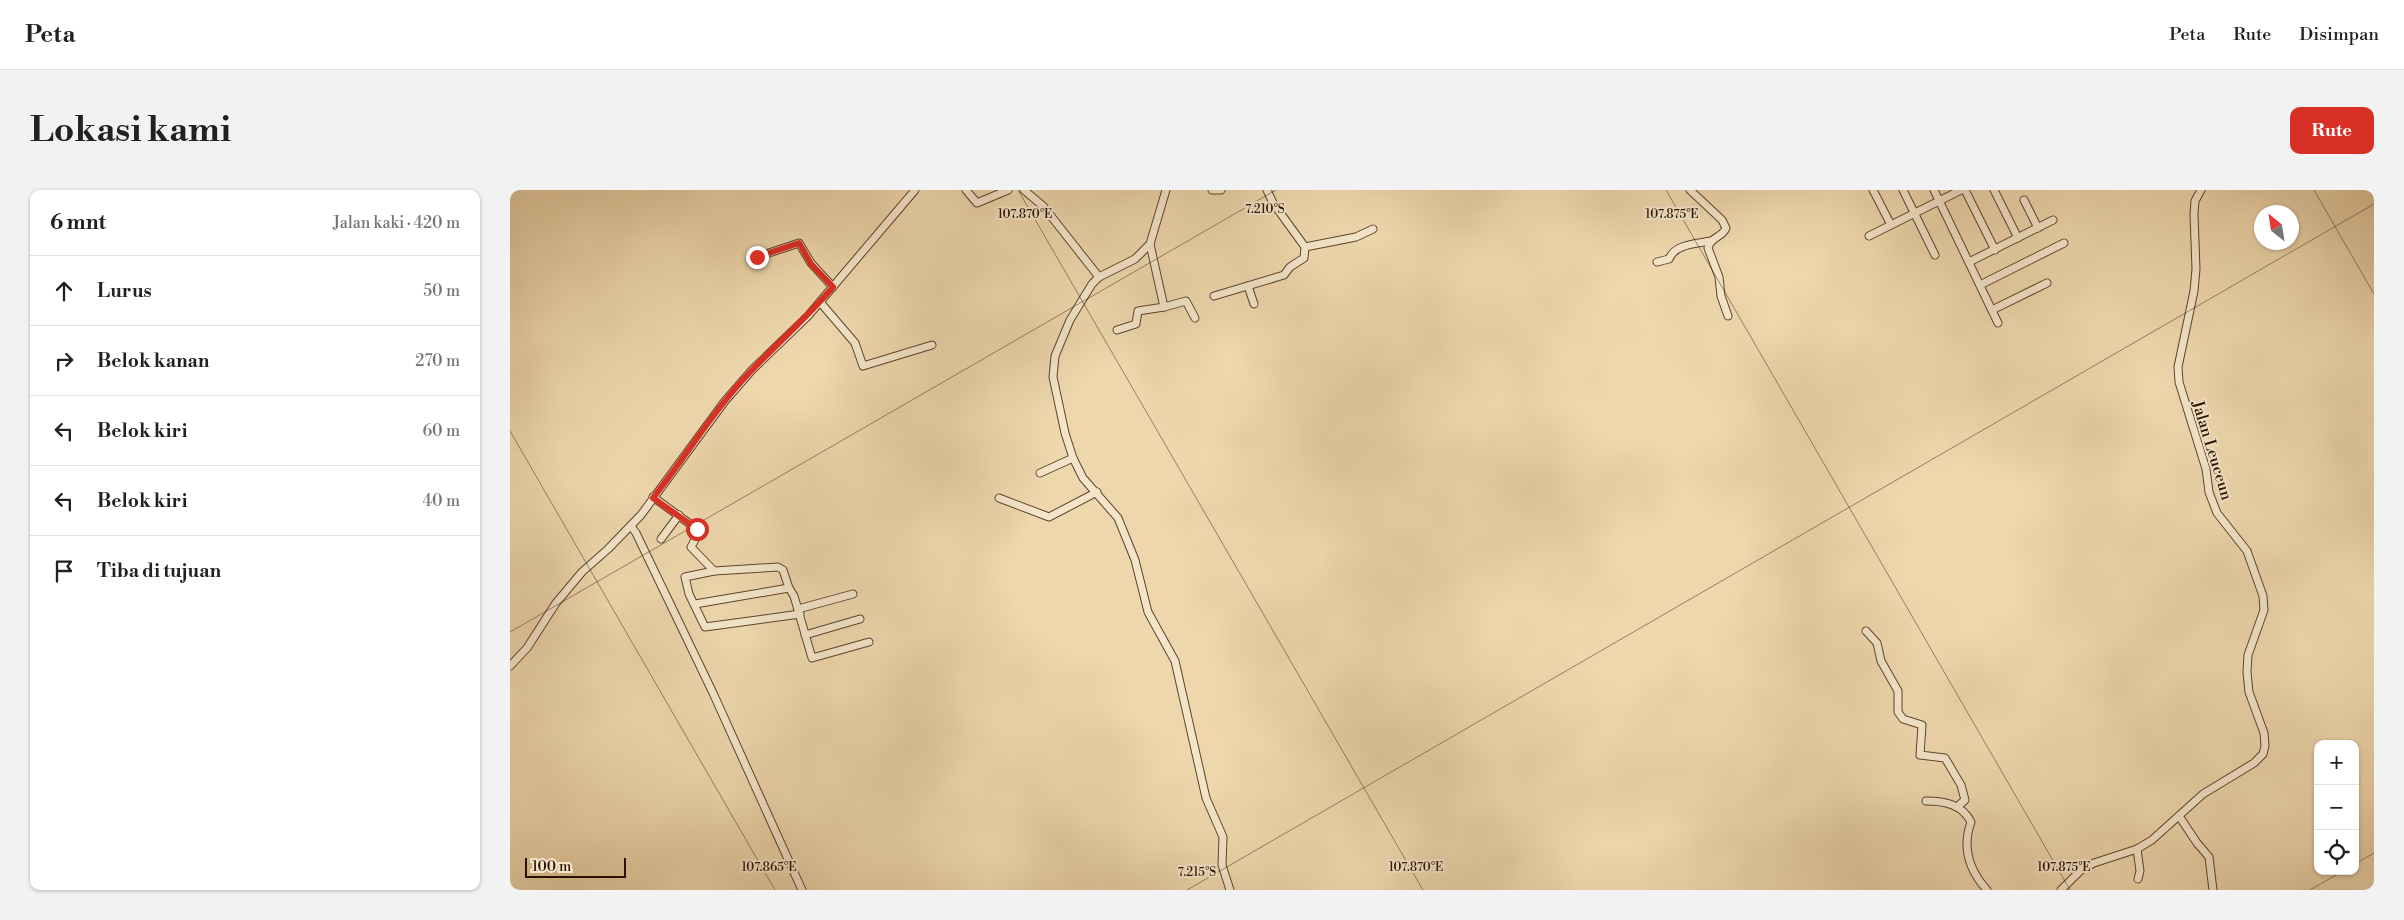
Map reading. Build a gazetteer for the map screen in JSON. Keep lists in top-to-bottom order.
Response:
{
  "streets": {
    "street": ["Jalan Leuceun"]
  },
  "scale_bar": "100 m",
  "north": "top left",
  "page": {
    "header": "Peta",
    "nav": ["Peta", "Rute", "Disimpan"],
    "buttons": "Rute",
    "title": "Lokasi kami",
    "heading": ["6 mnt", "Jalan kaki · 420 m"],
    "list": [
      ["Lurus", "50 m"],
      ["Belok kanan", "270 m"],
      ["Belok kiri", "60 m"],
      ["Belok kiri", "40 m"],
      "Tiba di tujuan"
    ],
    "map_buttons": ["+", "−"],
    "scale": "100 m"
  },
  "coordinates": [
    "7.210°S",
    "107.875°E",
    "107.870°E",
    "107.865°E",
    "7.215°S"
  ]
}
